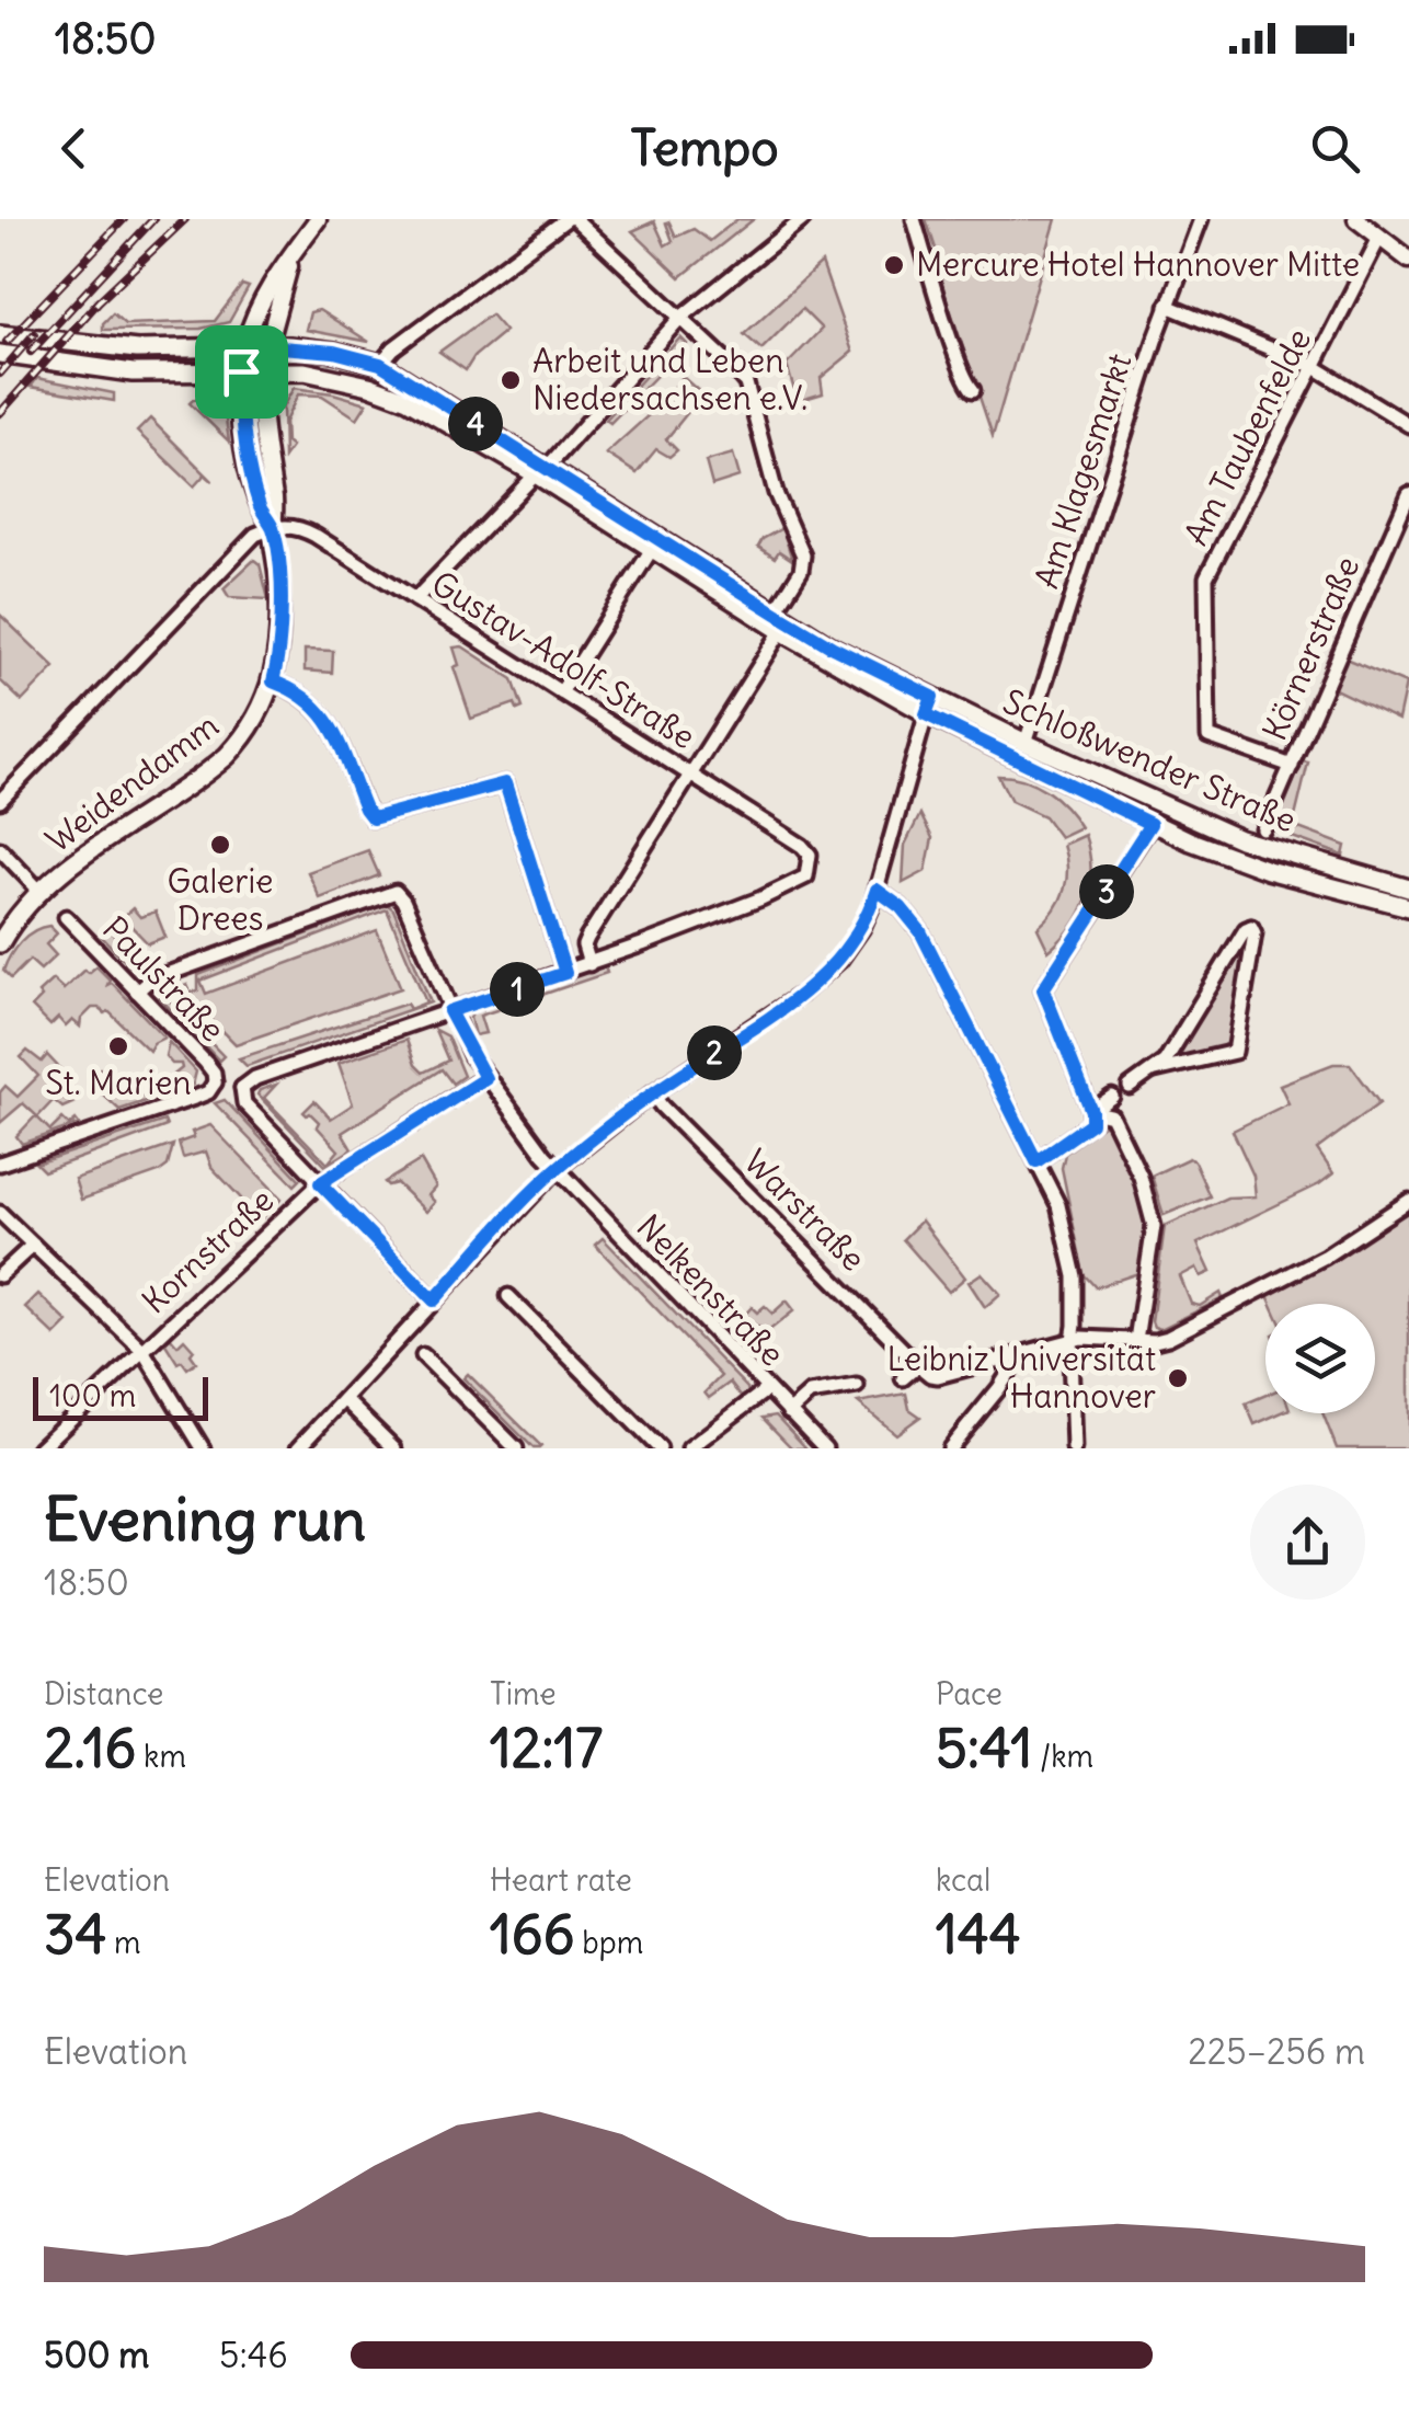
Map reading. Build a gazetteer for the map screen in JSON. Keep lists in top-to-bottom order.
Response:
{
  "streets": {
    "main road": ["Schloßwender Straße", "Weidendamm"],
    "street": [
      "Am Taubenfelde",
      "Am Klagesmarkt",
      "Körnerstraße",
      "Gustav-Adolf-Straße",
      "Paulstraße",
      "Warstraße",
      "Kornstraße",
      "Nelkenstraße"
    ]
  },
  "crossings": [
    ["Am Taubenfelde", "Körnerstraße"],
    ["Am Klagesmarkt", "Schloßwender Straße"],
    ["Gustav-Adolf-Straße", "Weidendamm"],
    ["Paulstraße", "Nelkenstraße"],
    ["Kornstraße", "Nelkenstraße"]
  ],
  "places": [
    "Mercure Hotel Hannover Mitte",
    "Arbeit und Leben Niedersachsen e.V.",
    "Galerie Drees",
    "St. Marien",
    "Leibniz Universität Hannover"
  ],
  "scale_bar": "100 m",
  "page": {
    "status": "18:50",
    "header": "Tempo",
    "pins": [
      "4",
      "3",
      "1",
      "2"
    ],
    "scale": "100 m",
    "heading": ["Evening run", "18:50"],
    "stats": [
      ["Distance", "2.16 km"],
      ["Time", "12:17"],
      ["Pace", "5:41 /km"],
      ["Elevation", "34 m"],
      ["Heart rate", "166 bpm"],
      ["kcal", "144"]
    ],
    "chart": ["Elevation", "225–256 m"],
    "list": [
      {
        "name": "500 m",
        "note": "5:46"
      }
    ]
  }
}
